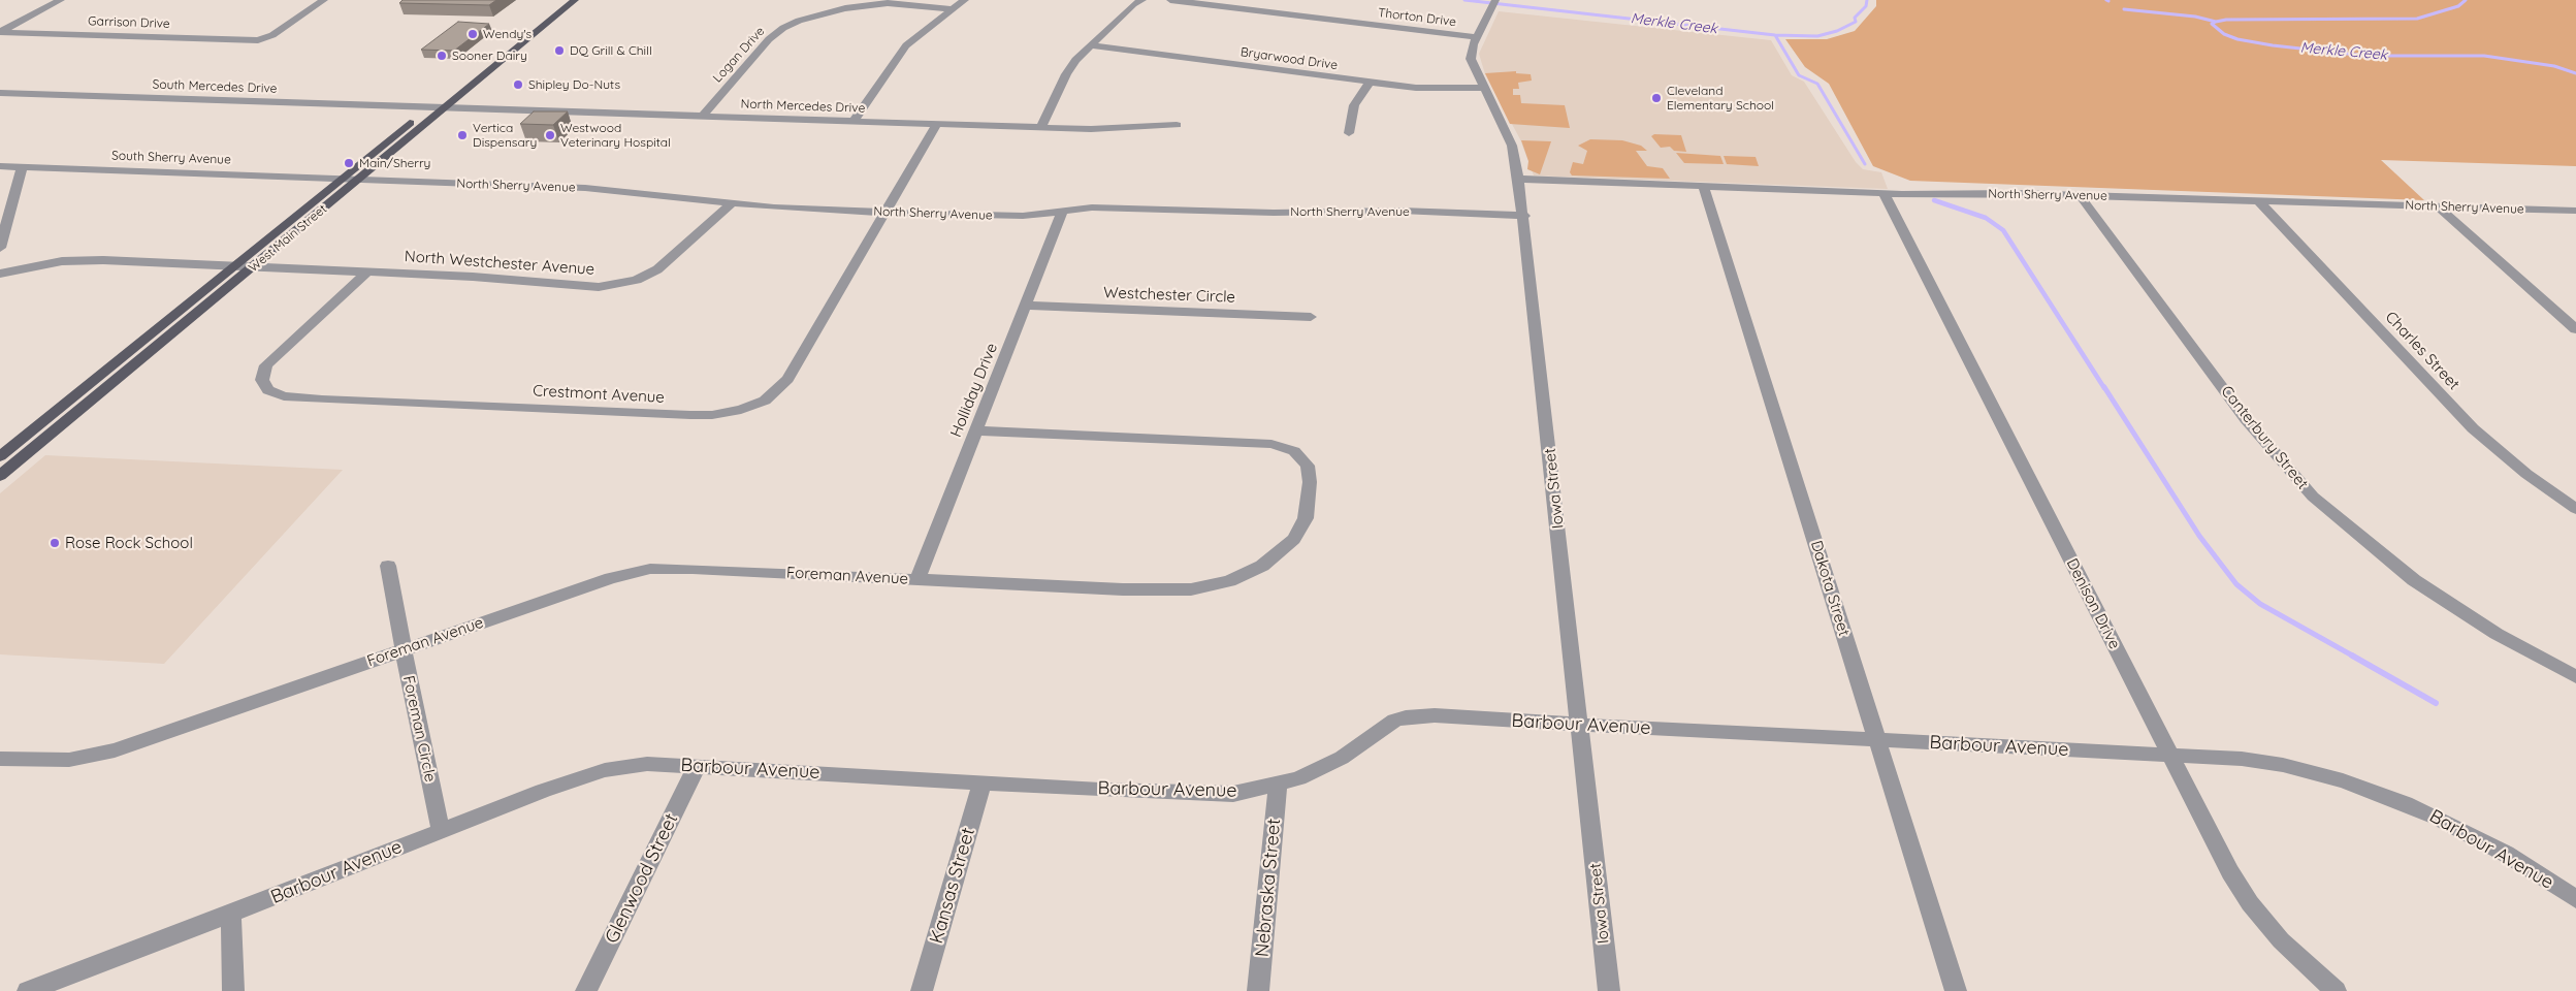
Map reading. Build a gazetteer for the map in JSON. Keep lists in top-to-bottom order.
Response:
{
  "streets": {
    "main road": ["West Main Street"],
    "street": [
      "Thorton Drive",
      "Garrison Drive",
      "Logan Drive",
      "Bryarwood Drive",
      "South Mercedes Drive",
      "North Mercedes Drive",
      "South Sherry Avenue",
      "North Sherry Avenue",
      "North Westchester Avenue",
      "Westchester Circle",
      "Charles Street",
      "Holliday Drive",
      "Crestmont Avenue",
      "Canterbury Street",
      "Iowa Street",
      "Foreman Avenue",
      "Dakota Street",
      "Denison Drive",
      "Barbour Avenue",
      "Foreman Circle",
      "Glenwood Street",
      "Kansas Street",
      "Nebraska Street"
    ]
  },
  "crossings": [
    ["Thorton Drive", "Iowa Street"],
    ["Logan Drive", "North Mercedes Drive"],
    ["Bryarwood Drive", "Iowa Street"],
    ["South Mercedes Drive", "North Mercedes Drive"],
    ["South Mercedes Drive", "West Main Street"],
    ["North Mercedes Drive", "West Main Street"],
    ["North Mercedes Drive", "Crestmont Avenue"],
    ["South Sherry Avenue", "North Sherry Avenue"],
    ["South Sherry Avenue", "West Main Street"],
    ["North Sherry Avenue", "West Main Street"],
    ["North Sherry Avenue", "North Westchester Avenue"],
    ["North Sherry Avenue", "Charles Street"],
    ["North Sherry Avenue", "Holliday Drive"],
    ["North Sherry Avenue", "Crestmont Avenue"],
    ["North Sherry Avenue", "Canterbury Street"],
    ["North Sherry Avenue", "Iowa Street"],
    ["North Sherry Avenue", "Dakota Street"],
    ["North Sherry Avenue", "Denison Drive"],
    ["West Main Street", "North Westchester Avenue"],
    ["North Westchester Avenue", "Crestmont Avenue"],
    ["Westchester Circle", "Holliday Drive"],
    ["Holliday Drive", "Foreman Avenue"],
    ["Iowa Street", "Barbour Avenue"],
    ["Foreman Avenue", "Foreman Circle"],
    ["Dakota Street", "Barbour Avenue"],
    ["Denison Drive", "Barbour Avenue"],
    ["Barbour Avenue", "Foreman Circle"],
    ["Barbour Avenue", "Glenwood Street"],
    ["Barbour Avenue", "Kansas Street"],
    ["Barbour Avenue", "Nebraska Street"]
  ],
  "water": ["Merkle Creek"],
  "places": [
    "Wendy's",
    "DQ Grill & Chill",
    "Sooner Dairy",
    "Shipley Do-Nuts",
    "Cleveland Elementary School",
    "Vertica Dispensary",
    "Westwood Veterinary Hospital",
    "Main/Sherry",
    "Rose Rock School"
  ]
}
